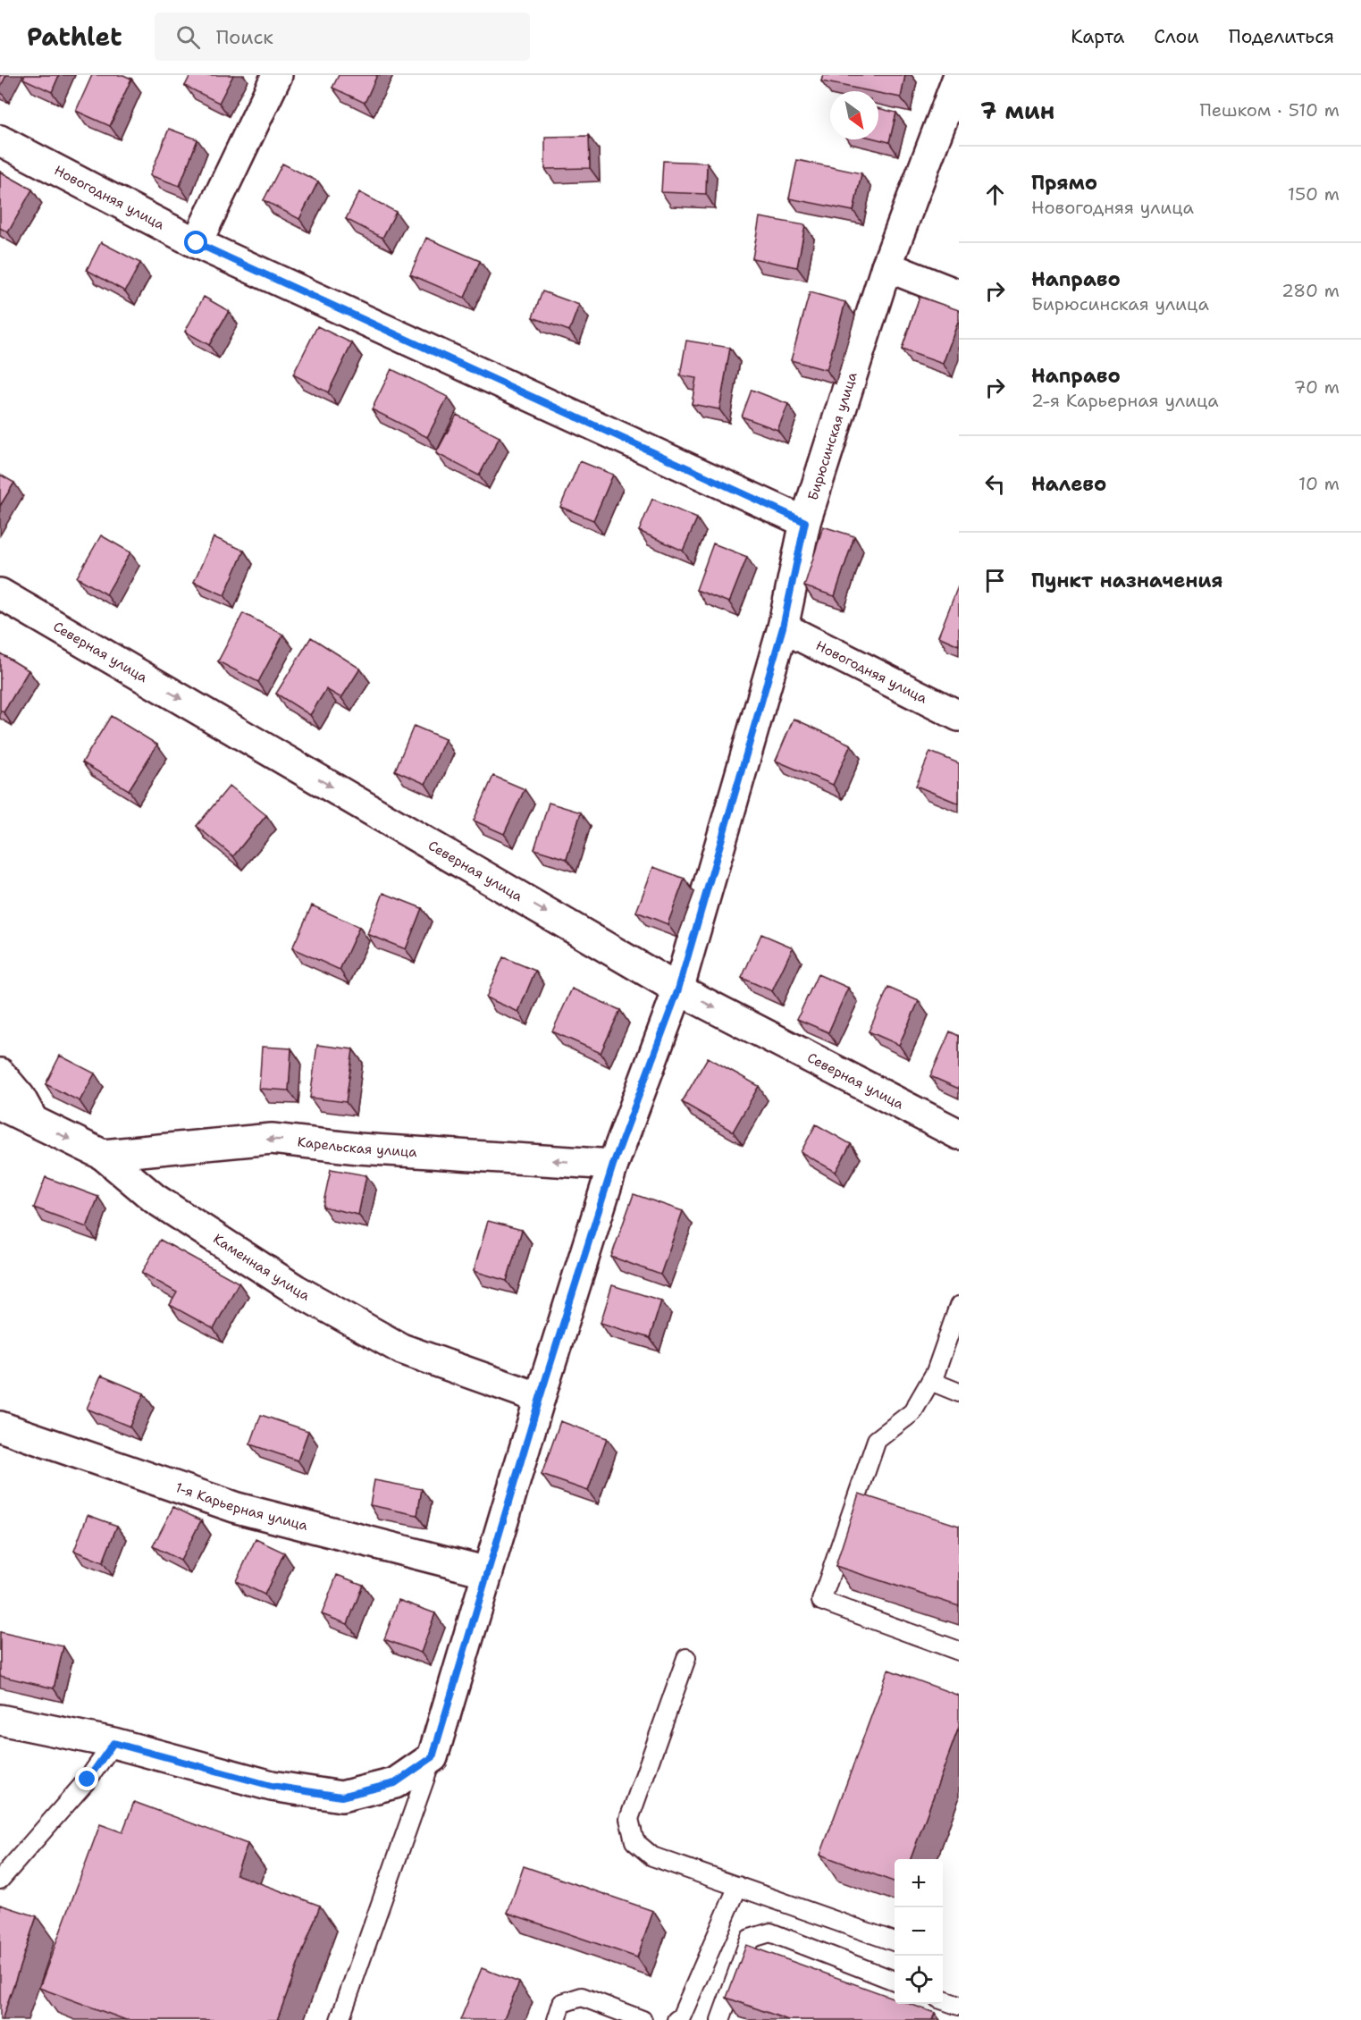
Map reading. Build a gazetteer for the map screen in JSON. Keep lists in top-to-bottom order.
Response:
{
  "streets": {
    "street": [
      "Новогодняя улица",
      "Бирюсинская улица",
      "Северная улица",
      "Карельская улица",
      "Каменная улица",
      "1-я Карьерная улица"
    ]
  },
  "crossings": [
    ["Новогодняя улица", "Бирюсинская улица"],
    ["Бирюсинская улица", "Северная улица"],
    ["Бирюсинская улица", "Карельская улица"],
    ["Бирюсинская улица", "Каменная улица"],
    ["Бирюсинская улица", "1-я Карьерная улица"],
    ["Карельская улица", "Каменная улица"]
  ],
  "one_way": ["Северная улица", "Карельская улица"],
  "north": "bottom right",
  "page": {
    "header": "Pathlet",
    "search": "Поиск",
    "nav": ["Карта", "Слои", "Поделиться"],
    "heading": ["7 мин", "Пешком · 510 m"],
    "list": [
      ["Прямо", "Новогодняя улица", "150 m"],
      ["Направо", "Бирюсинская улица", "280 m"],
      ["Направо", "2-я Карьерная улица", "70 m"],
      ["Налево", "10 m"],
      "Пункт назначения"
    ],
    "map_buttons": ["+", "−"]
  }
}
